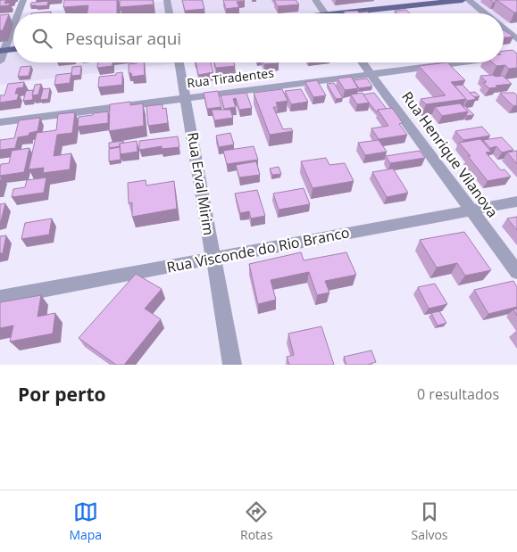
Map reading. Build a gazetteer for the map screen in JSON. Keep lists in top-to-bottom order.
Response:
{
  "streets": {
    "street": [
      "Rua Tiradentes",
      "Rua Henrique Vilanova",
      "Rua Erval Mirim",
      "Rua Visconde do Rio Branco"
    ]
  },
  "crossings": [
    ["Rua Tiradentes", "Rua Henrique Vilanova"],
    ["Rua Tiradentes", "Rua Erval Mirim"],
    ["Rua Henrique Vilanova", "Rua Visconde do Rio Branco"],
    ["Rua Erval Mirim", "Rua Visconde do Rio Branco"]
  ],
  "page": {
    "search": "Pesquisar aqui",
    "heading": ["Por perto", "0 resultados"],
    "nav": ["Mapa", "Rotas", "Salvos"]
  }
}
